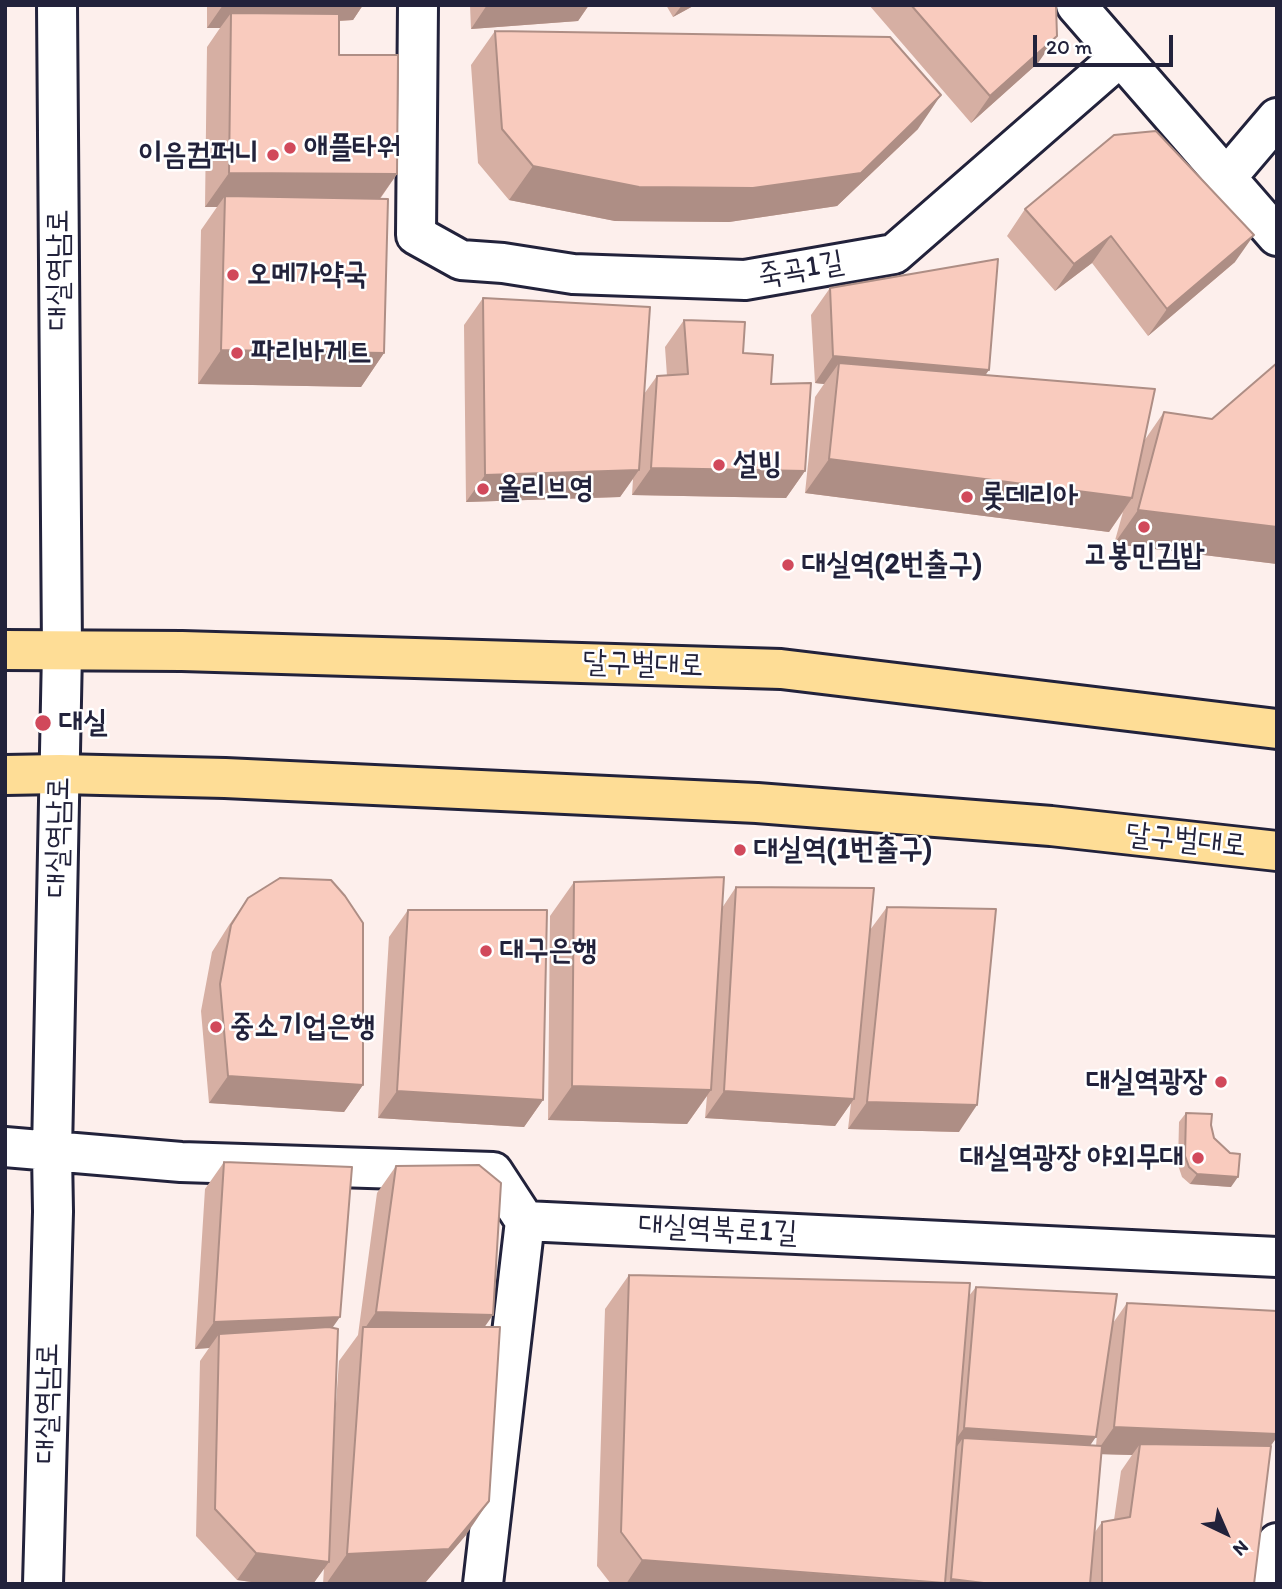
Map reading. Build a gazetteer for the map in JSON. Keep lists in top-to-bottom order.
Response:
{
  "streets": {
    "main road": ["달구벌대로"],
    "street": ["대실역남로", "죽곡1길", "대실역북로1길"]
  },
  "crossings": [
    ["대실역남로", "달구벌대로"]
  ],
  "places": [
    "애플타워",
    "이음컴퍼니",
    "오메가약국",
    "파리바게트",
    "설빙",
    "올리브영",
    "롯데리아",
    "고봉민김밥",
    "대실역(2번출구)",
    "대실",
    "대실역(1번출구)",
    "대구은행",
    "중소기업은행",
    "대실역광장",
    "대실역광장 야외무대"
  ],
  "scale_bar": "20 m",
  "north": "bottom right"
}
